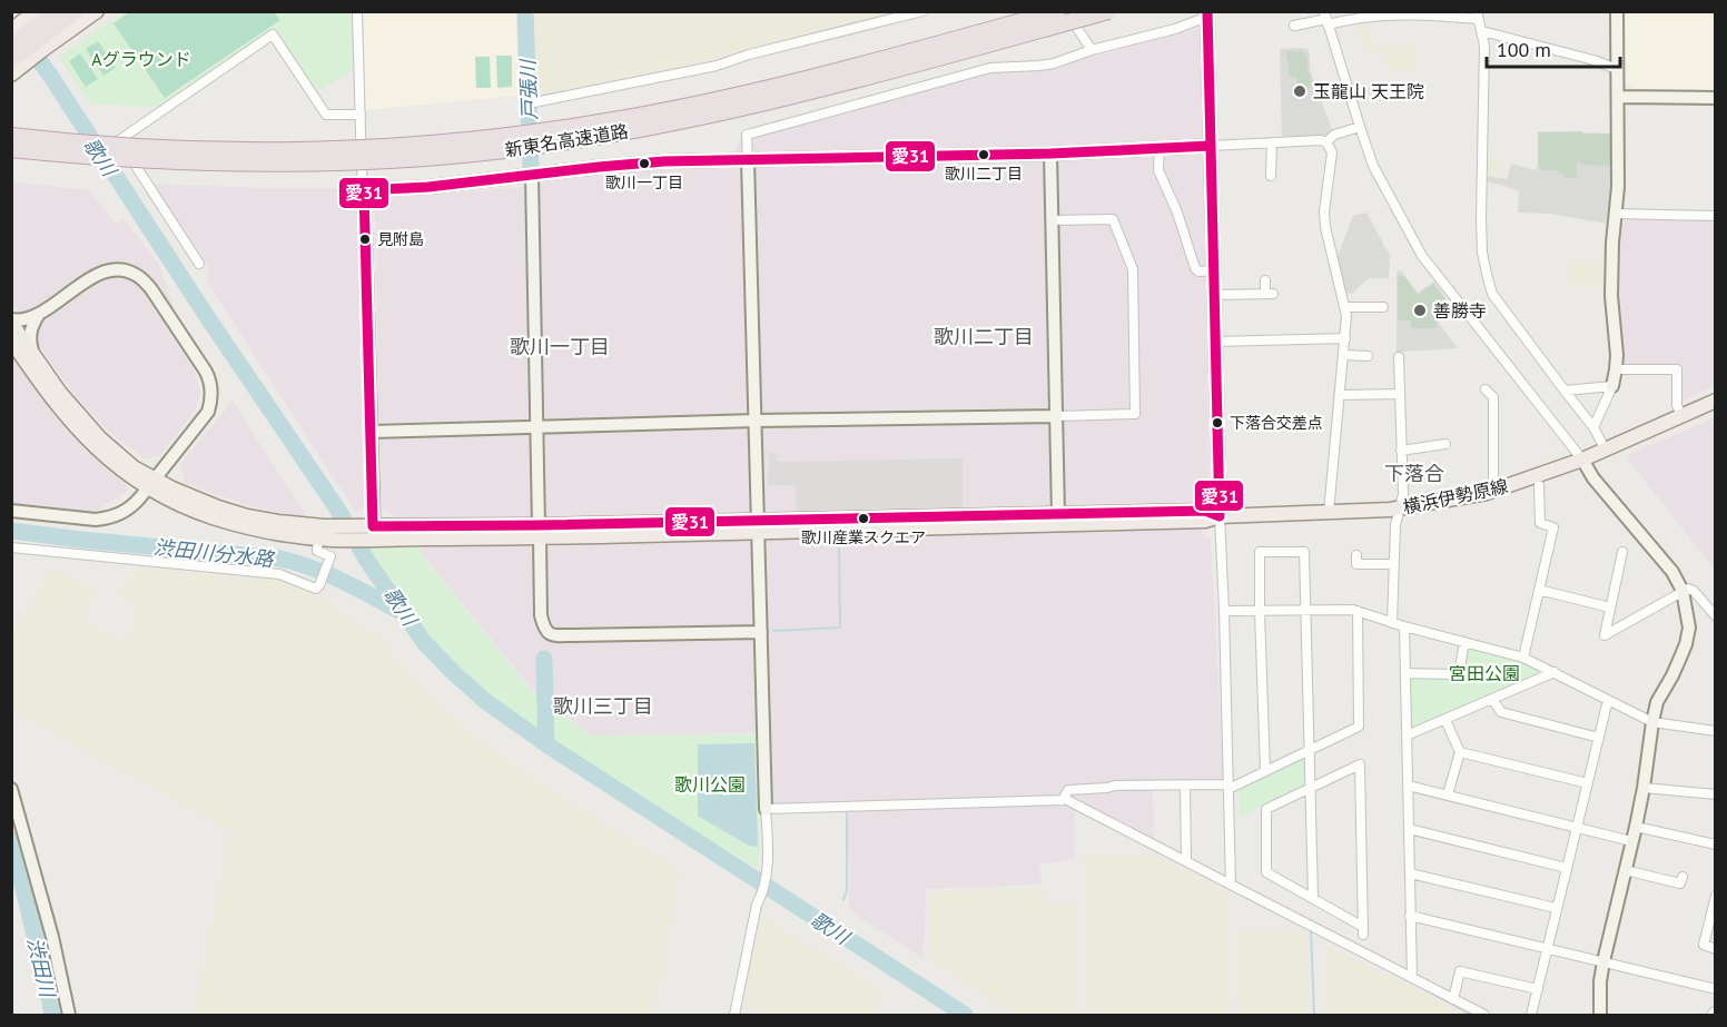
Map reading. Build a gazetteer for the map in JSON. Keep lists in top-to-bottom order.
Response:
{
  "streets": {
    "highway": ["新東名高速道路"],
    "main road": ["横浜伊勢原線"]
  },
  "districts": [
    "歌川二丁目",
    "歌川一丁目",
    "下落合",
    "歌川三丁目"
  ],
  "water": [
    "戸張川",
    "歌川",
    "渋田川分水路",
    "渋田川"
  ],
  "parks": ["Aグラウンド", "宮田公園", "歌川公園"],
  "places": [
    "玉龍山 天王院",
    "歌川二丁目",
    "歌川一丁目",
    "見附島",
    "善勝寺",
    "下落合交差点",
    "歌川産業スクエア"
  ],
  "lines": ["transit line 愛31"],
  "scale_bar": "100 m"
}
